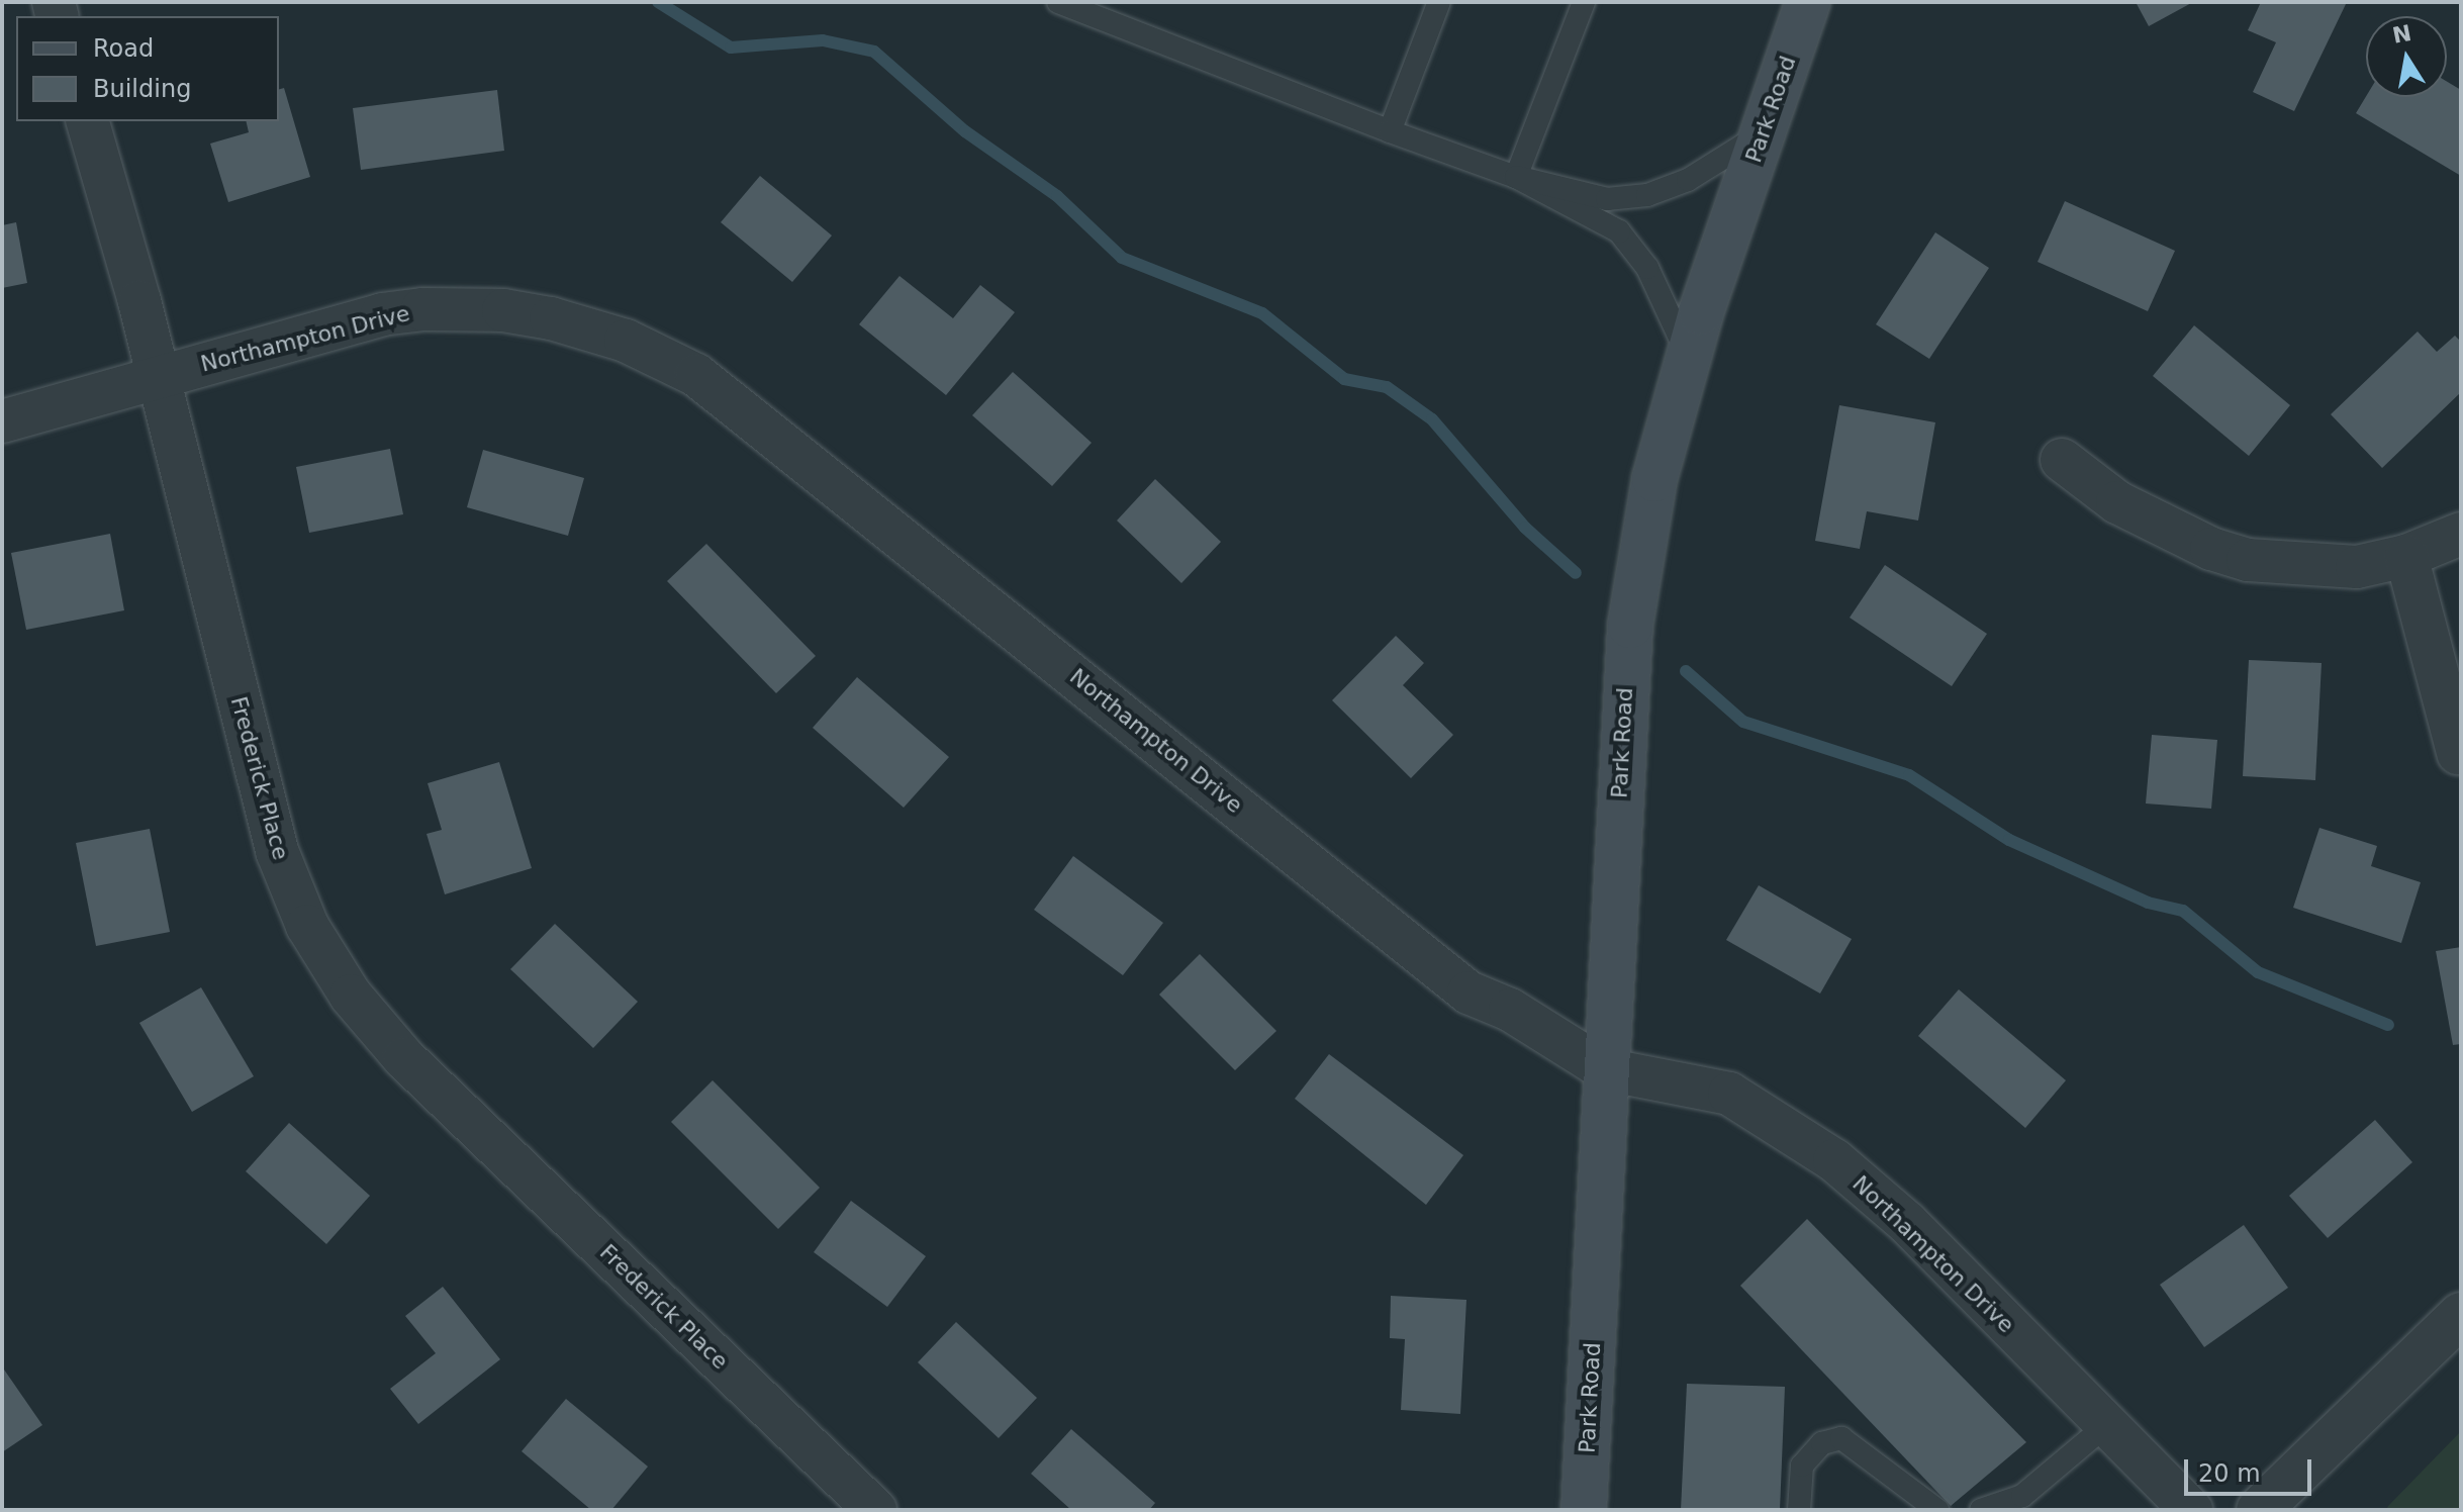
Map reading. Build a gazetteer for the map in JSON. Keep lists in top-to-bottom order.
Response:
{
  "streets": {
    "main road": ["Park Road"],
    "street": ["Northampton Drive", "Frederick Place"]
  },
  "crossings": [
    ["Park Road", "Northampton Drive"],
    ["Northampton Drive", "Frederick Place"]
  ],
  "legend": ["Road", "Building"],
  "scale_bar": "20 m",
  "north": "top"
}
